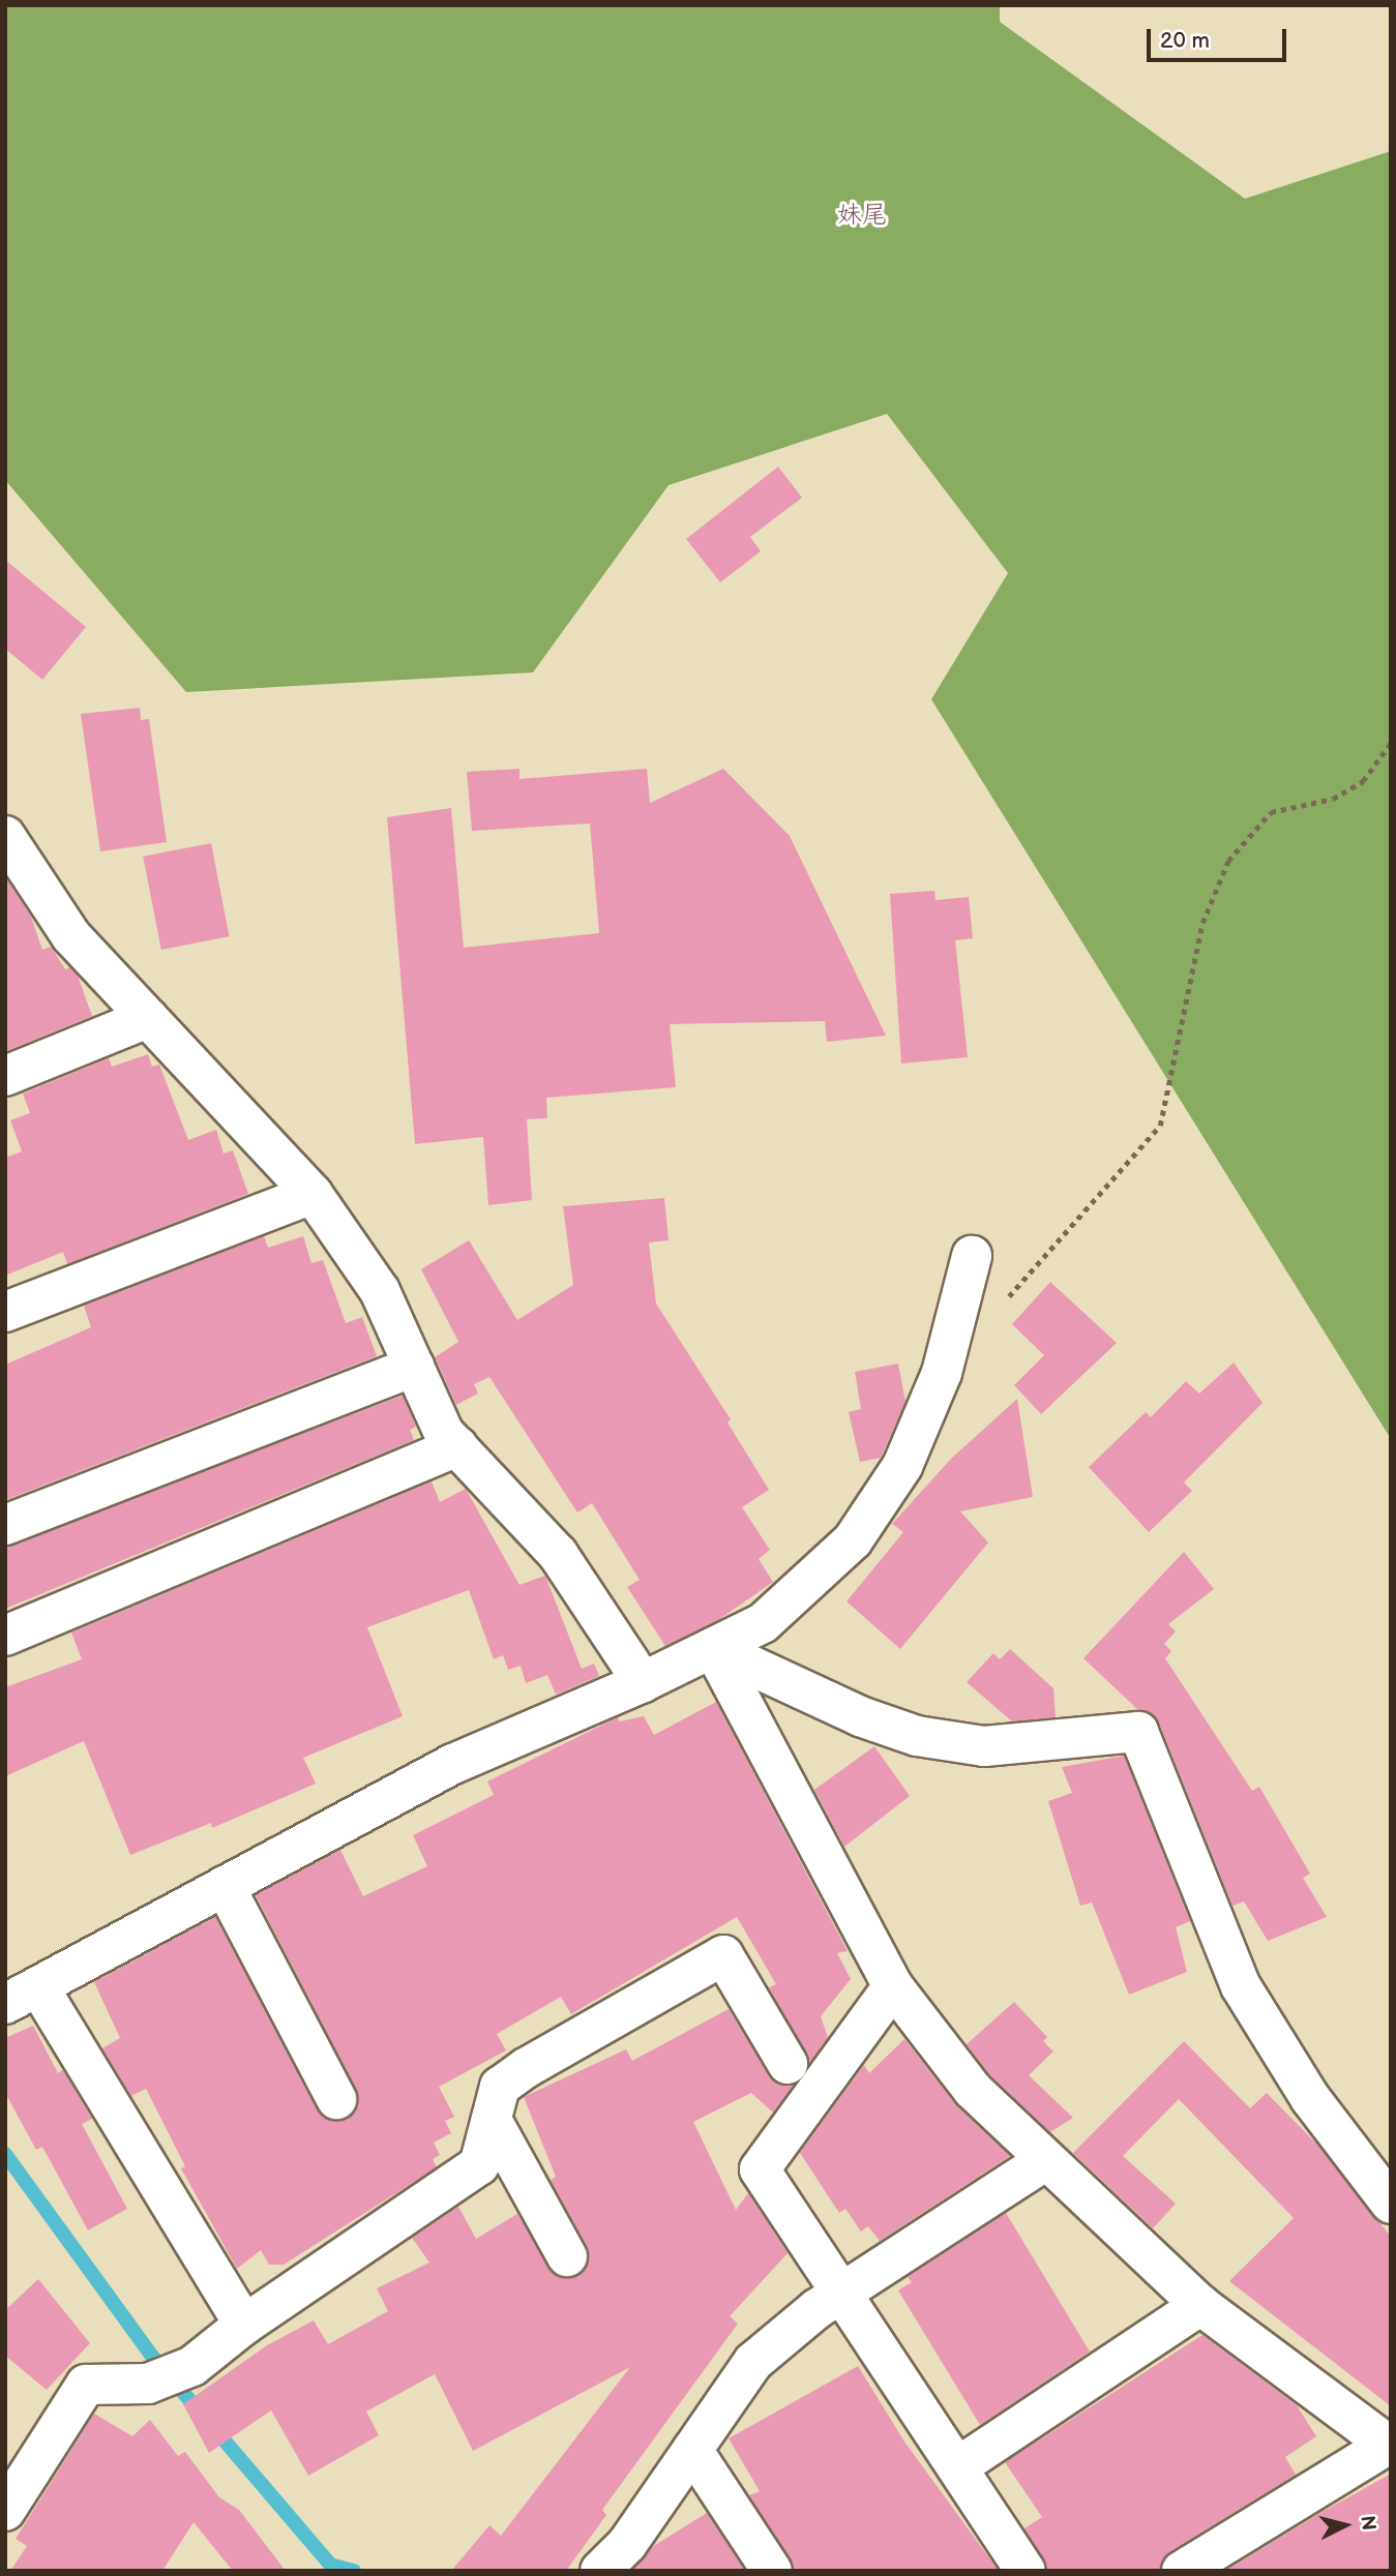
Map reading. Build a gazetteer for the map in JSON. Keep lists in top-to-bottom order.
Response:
{
  "districts": ["妹尾"],
  "scale_bar": "20 m",
  "north": "right"
}
